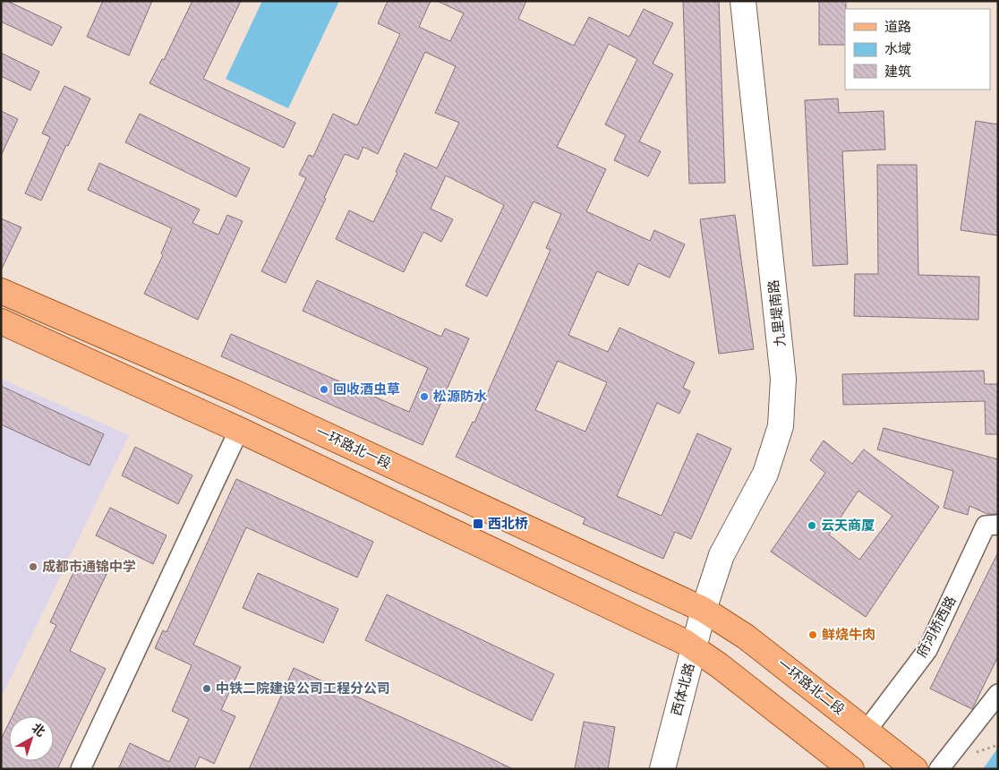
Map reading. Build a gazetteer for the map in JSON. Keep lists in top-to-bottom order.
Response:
{
  "streets": {
    "main road": ["一环路北一段", "一环路北二段"],
    "street": ["九里堤南路", "府河桥西路", "西体北路"]
  },
  "crossings": [
    ["九里堤南路", "一环路北一段"],
    ["九里堤南路", "一环路北二段"],
    ["九里堤南路", "西体北路"],
    ["一环路北一段", "一环路北二段"],
    ["一环路北一段", "西体北路"],
    ["府河桥西路", "一环路北二段"],
    ["一环路北二段", "西体北路"]
  ],
  "places": {
    "other": [
      "回收酒虫草",
      "松源防水",
      "云天商厦",
      "成都市通锦中学",
      "鲜烧牛肉",
      "中铁二院建设公司工程分公司"
    ],
    "transit": ["西北桥"]
  },
  "legend": ["道路", "水域", "建筑"],
  "north": "top right"
}
